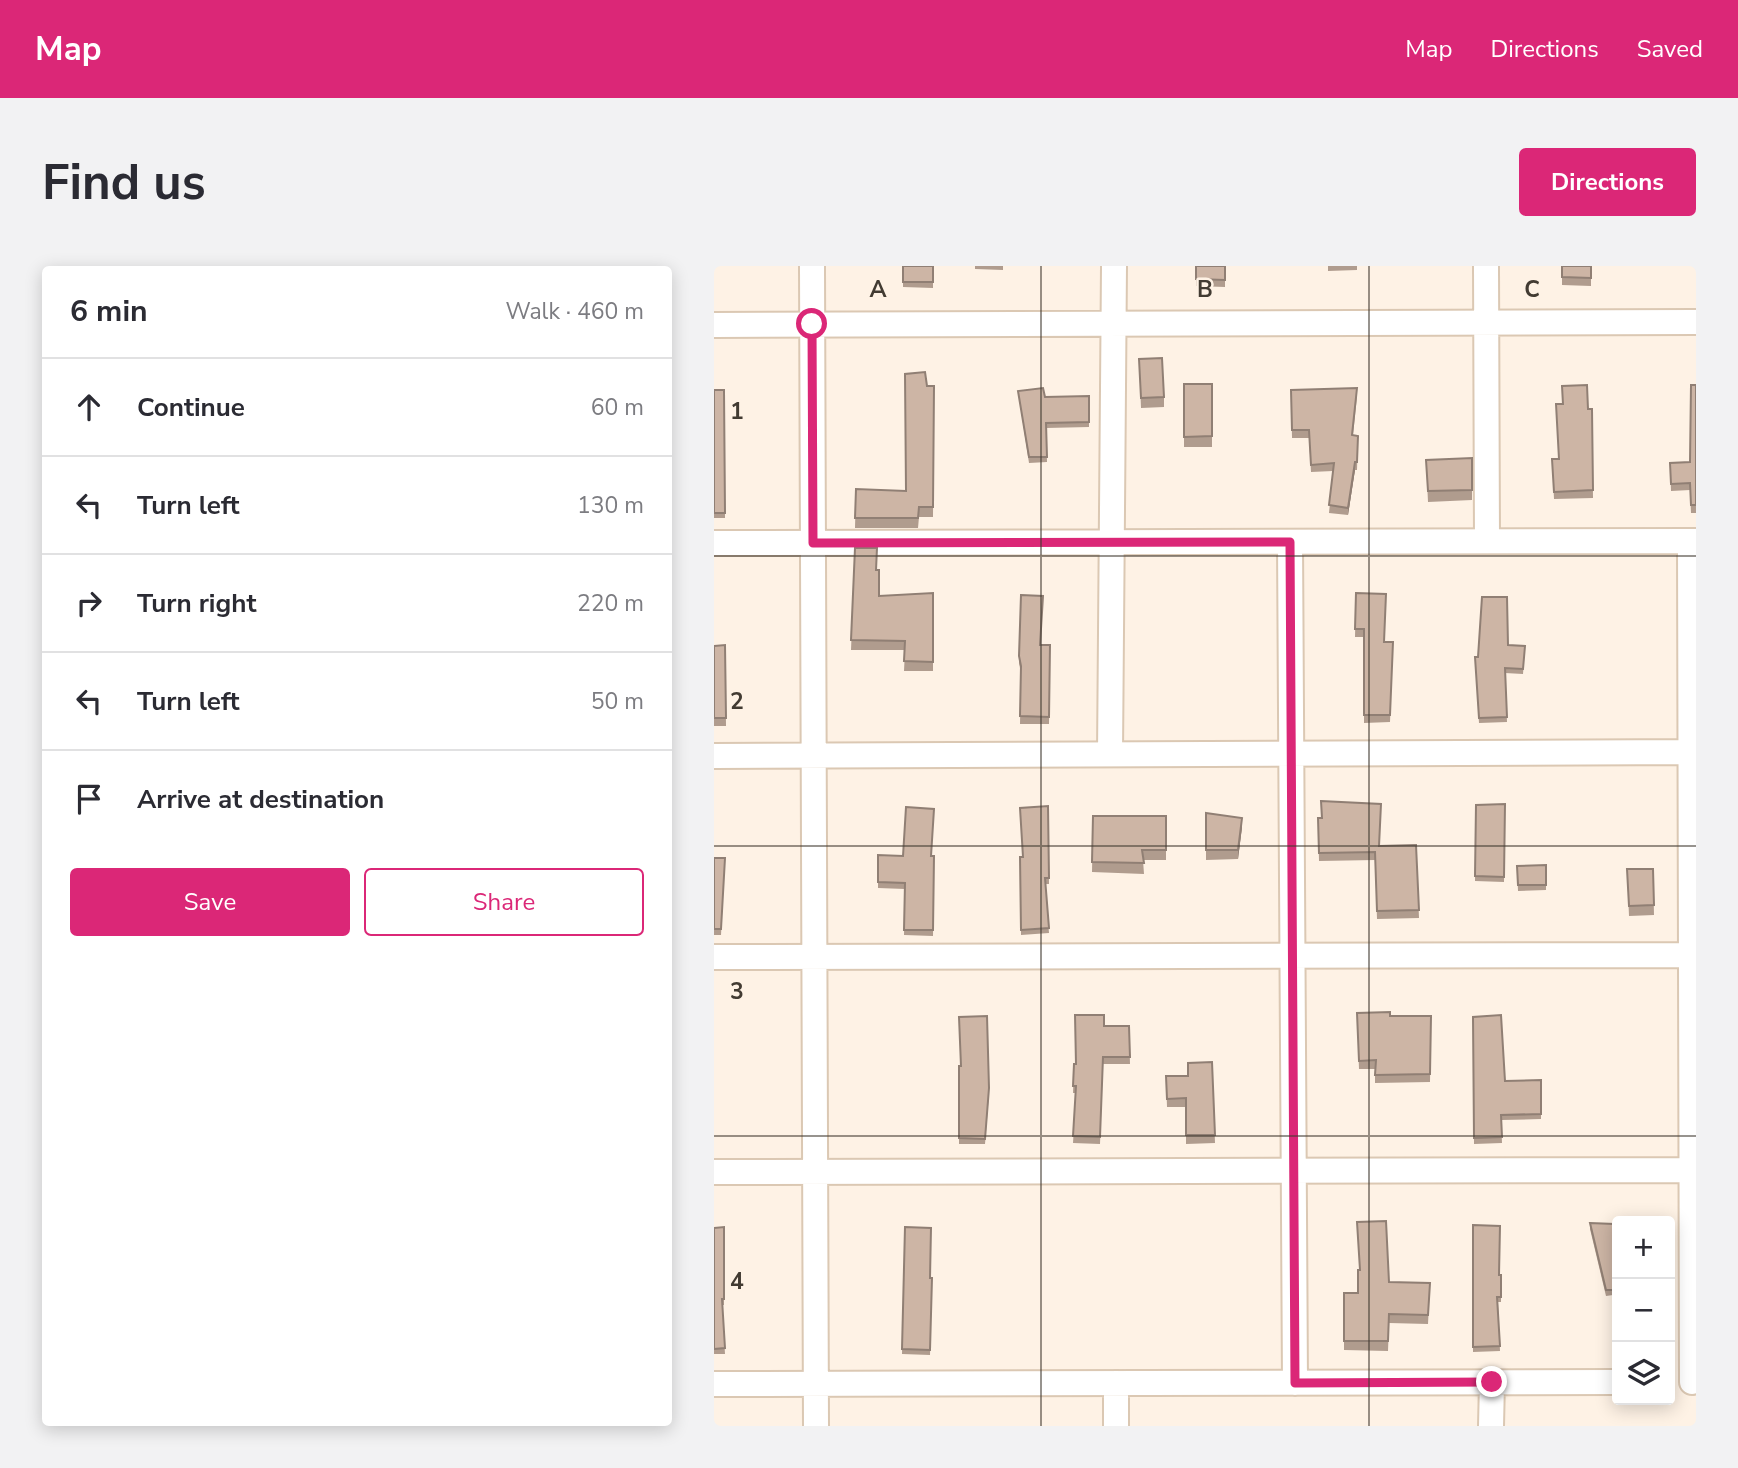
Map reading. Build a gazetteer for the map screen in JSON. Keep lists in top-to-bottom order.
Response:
{
  "page": {
    "header": "Map",
    "nav": ["Map", "Directions", "Saved"],
    "buttons": [
      "Directions",
      ["Save", "Share"]
    ],
    "title": "Find us",
    "heading": ["6 min", "Walk · 460 m"],
    "list": [
      ["Continue", "60 m"],
      ["Turn left", "130 m"],
      ["Turn right", "220 m"],
      ["Turn left", "50 m"],
      "Arrive at destination"
    ],
    "map_buttons": ["+", "−"]
  },
  "grid": {
    "columns": ["A", "B", "C"],
    "rows": [
      "1",
      "2",
      "3",
      "4"
    ]
  }
}
